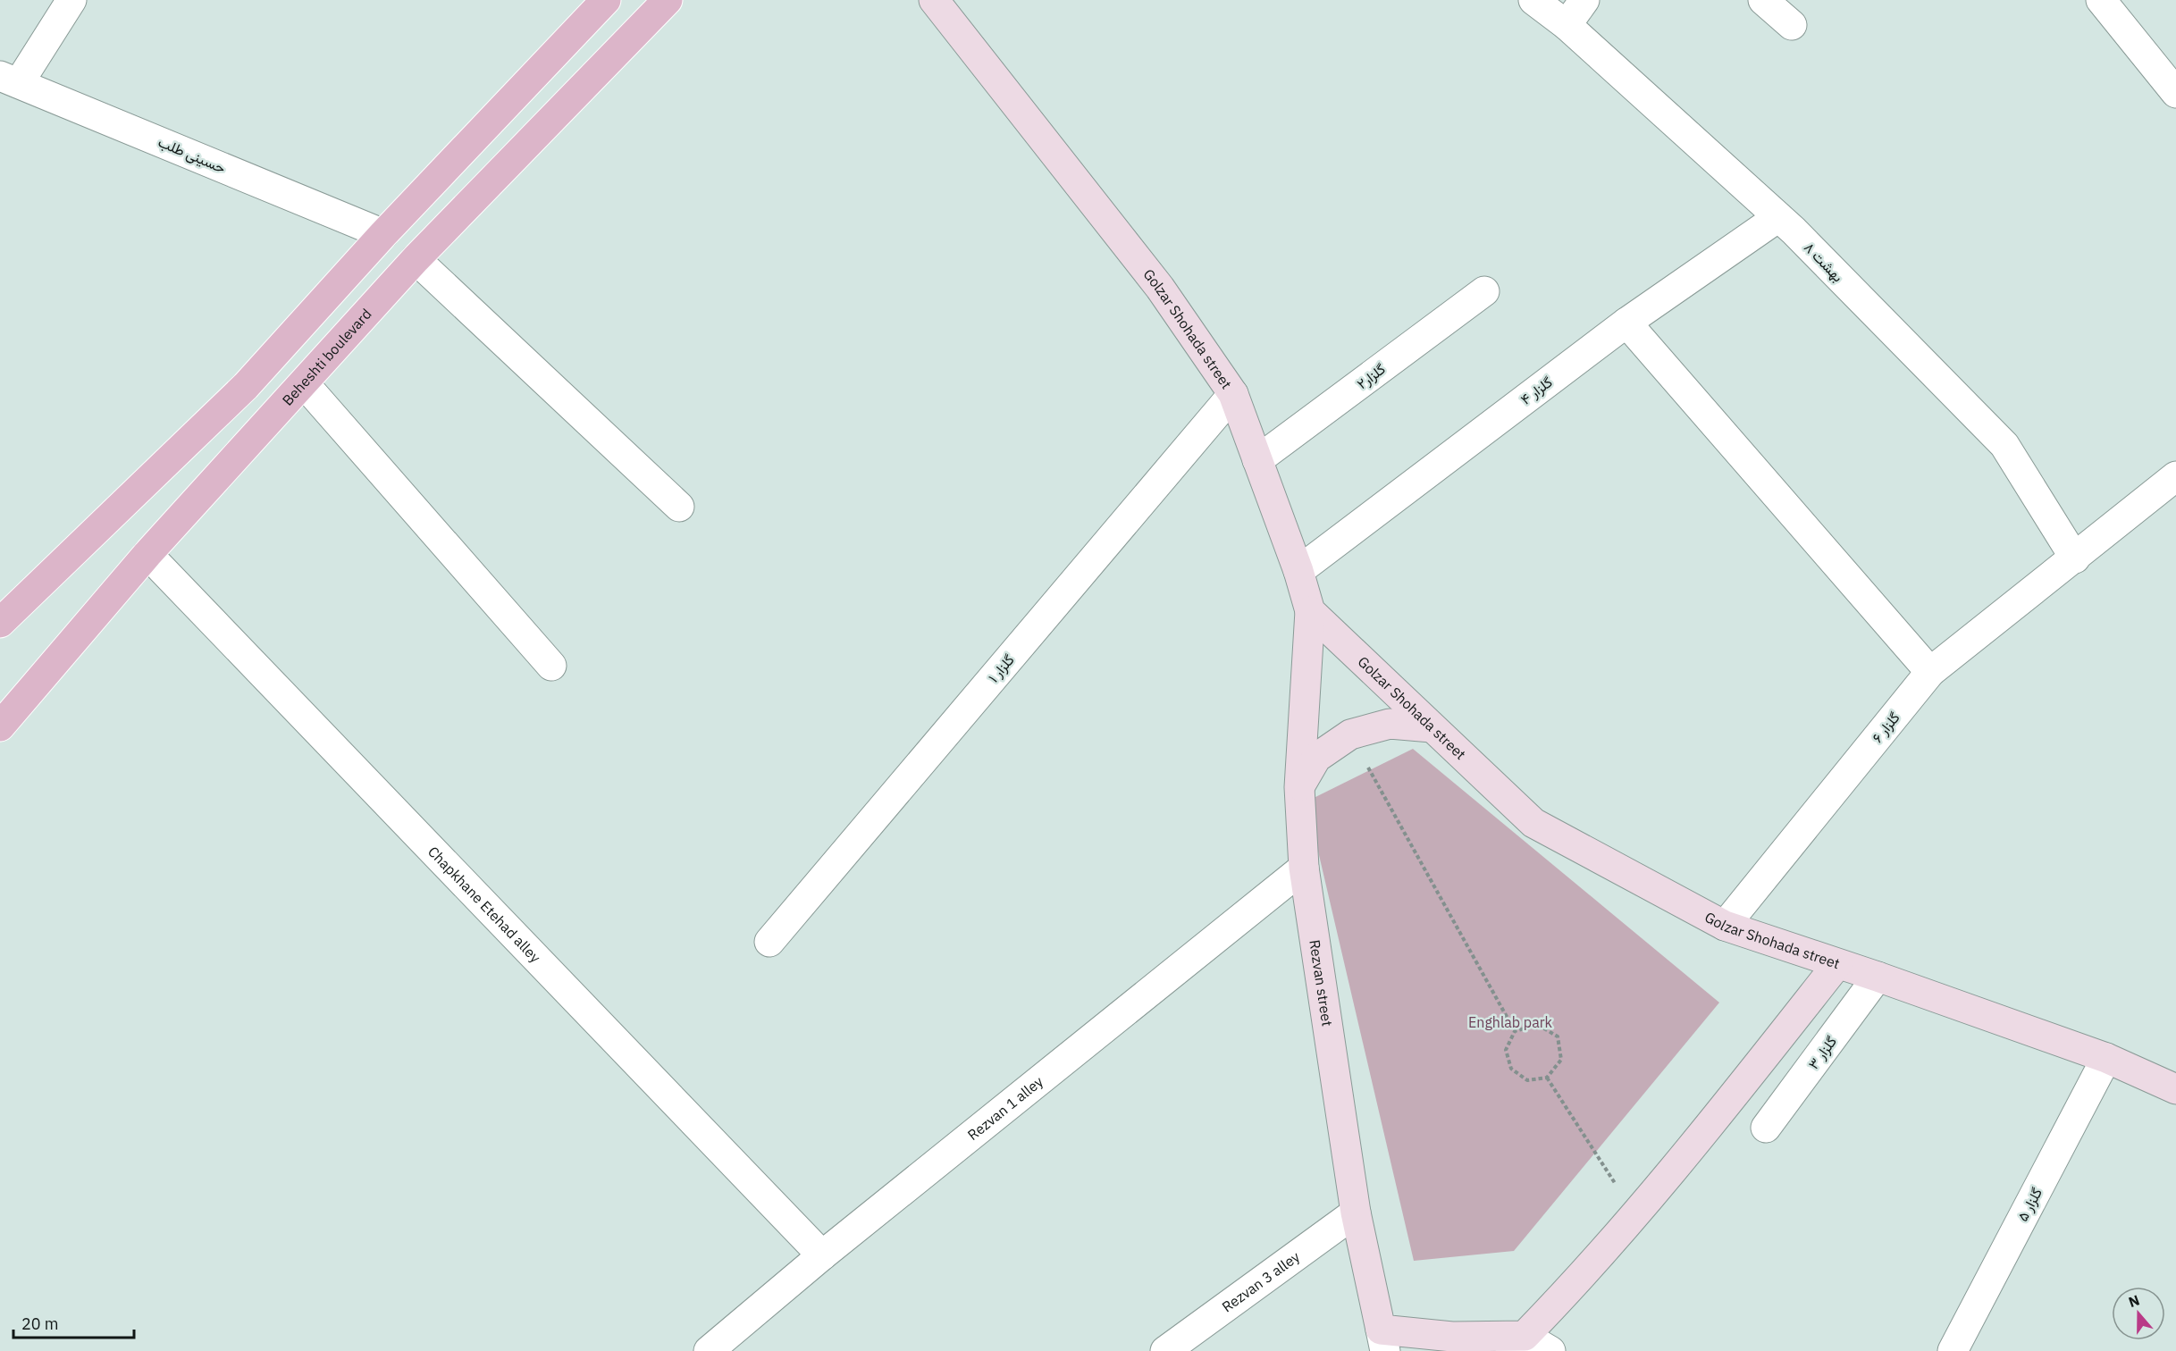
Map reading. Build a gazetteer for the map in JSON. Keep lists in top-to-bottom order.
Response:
{
  "streets": {
    "main road": ["Golzar Shohada street", "Beheshti boulevard", "Rezvan street"],
    "street": [
      "حسینی طلب",
      "بهشت ۸",
      "گلزار۲",
      "گلزار ۴",
      "گلزار ۱",
      "گلزار ۶",
      "Chapkhane Etehad alley",
      "گلزار ۳",
      "Rezvan 1 alley",
      "گلزار ۵",
      "Rezvan 3 alley"
    ]
  },
  "crossings": [
    ["بهشت ۸", "گلزار ۴"],
    ["بهشت ۸", "گلزار ۶"],
    ["Golzar Shohada street", "گلزار۲"],
    ["Golzar Shohada street", "گلزار ۴"],
    ["Golzar Shohada street", "گلزار ۱"],
    ["Golzar Shohada street", "گلزار ۶"],
    ["Golzar Shohada street", "Rezvan street"],
    ["Golzar Shohada street", "گلزار ۳"],
    ["Golzar Shohada street", "گلزار ۵"],
    ["Beheshti boulevard", "Chapkhane Etehad alley"],
    ["Chapkhane Etehad alley", "Rezvan 1 alley"],
    ["Rezvan street", "Rezvan 1 alley"],
    ["Rezvan street", "Rezvan 3 alley"]
  ],
  "parks": ["Enghlab park"],
  "scale_bar": "20 m",
  "north": "top"
}
